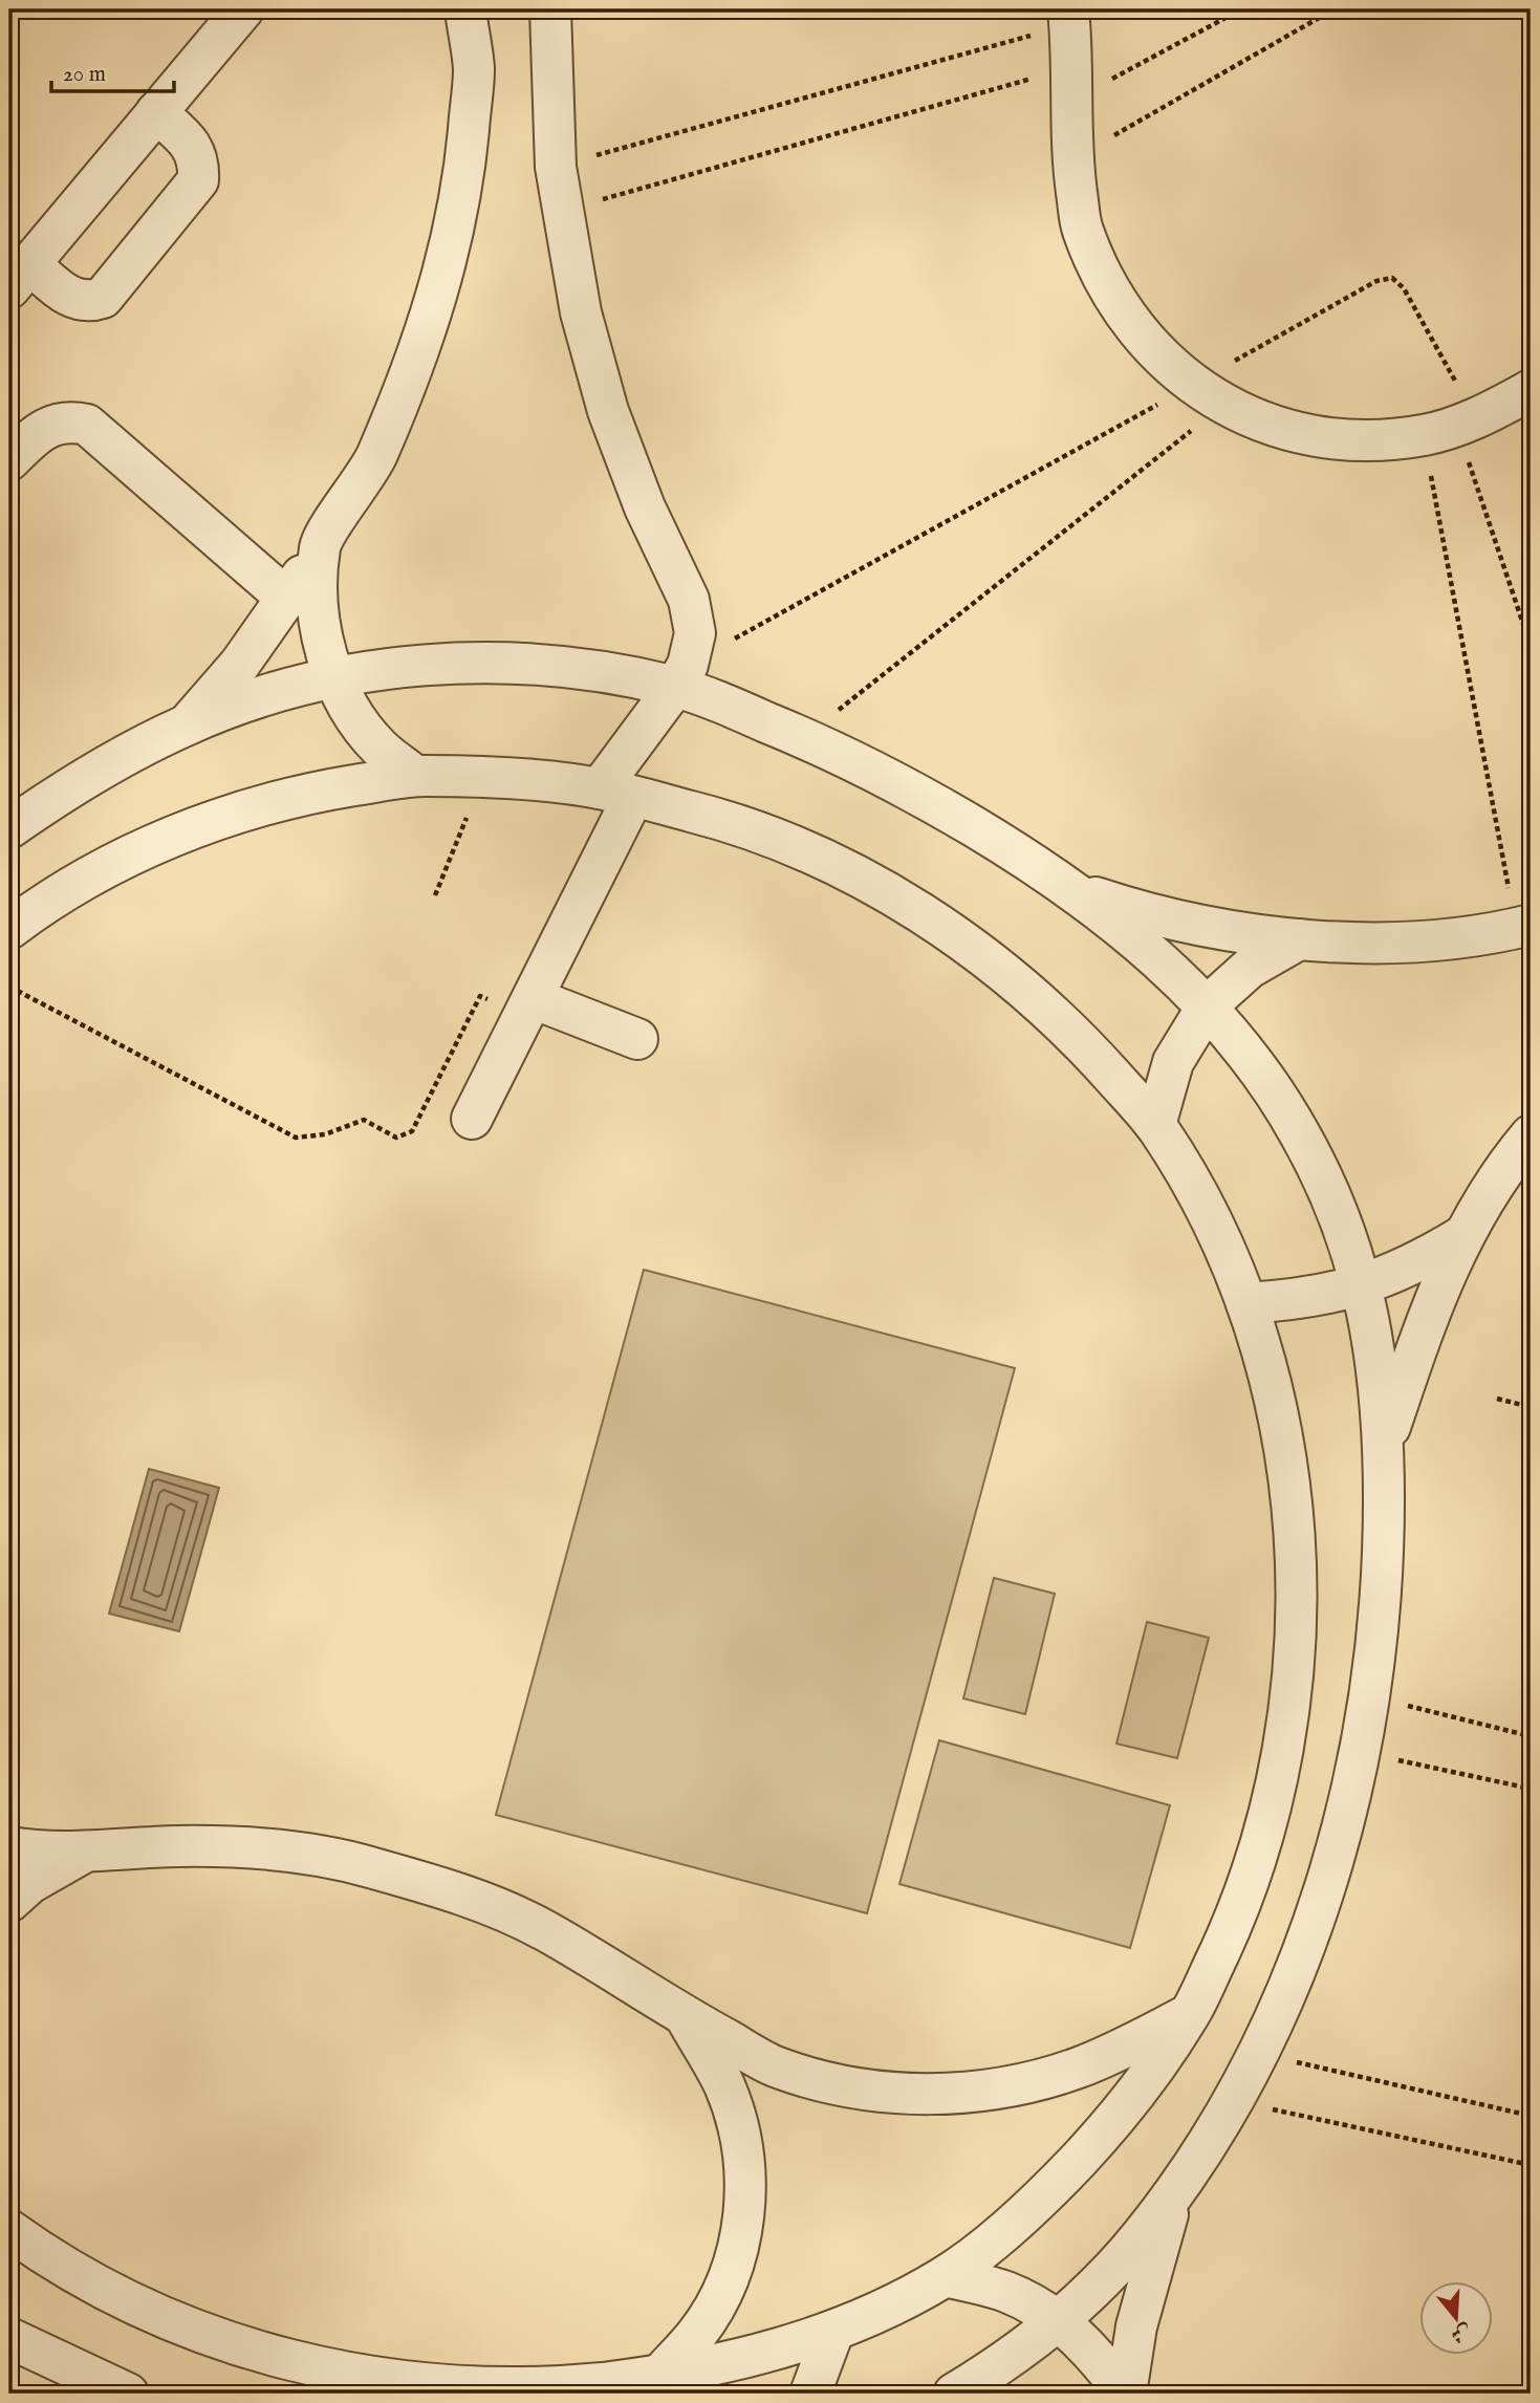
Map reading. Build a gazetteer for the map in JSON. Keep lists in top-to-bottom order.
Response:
{
  "scale_bar": "20 m",
  "north": "bottom"
}
